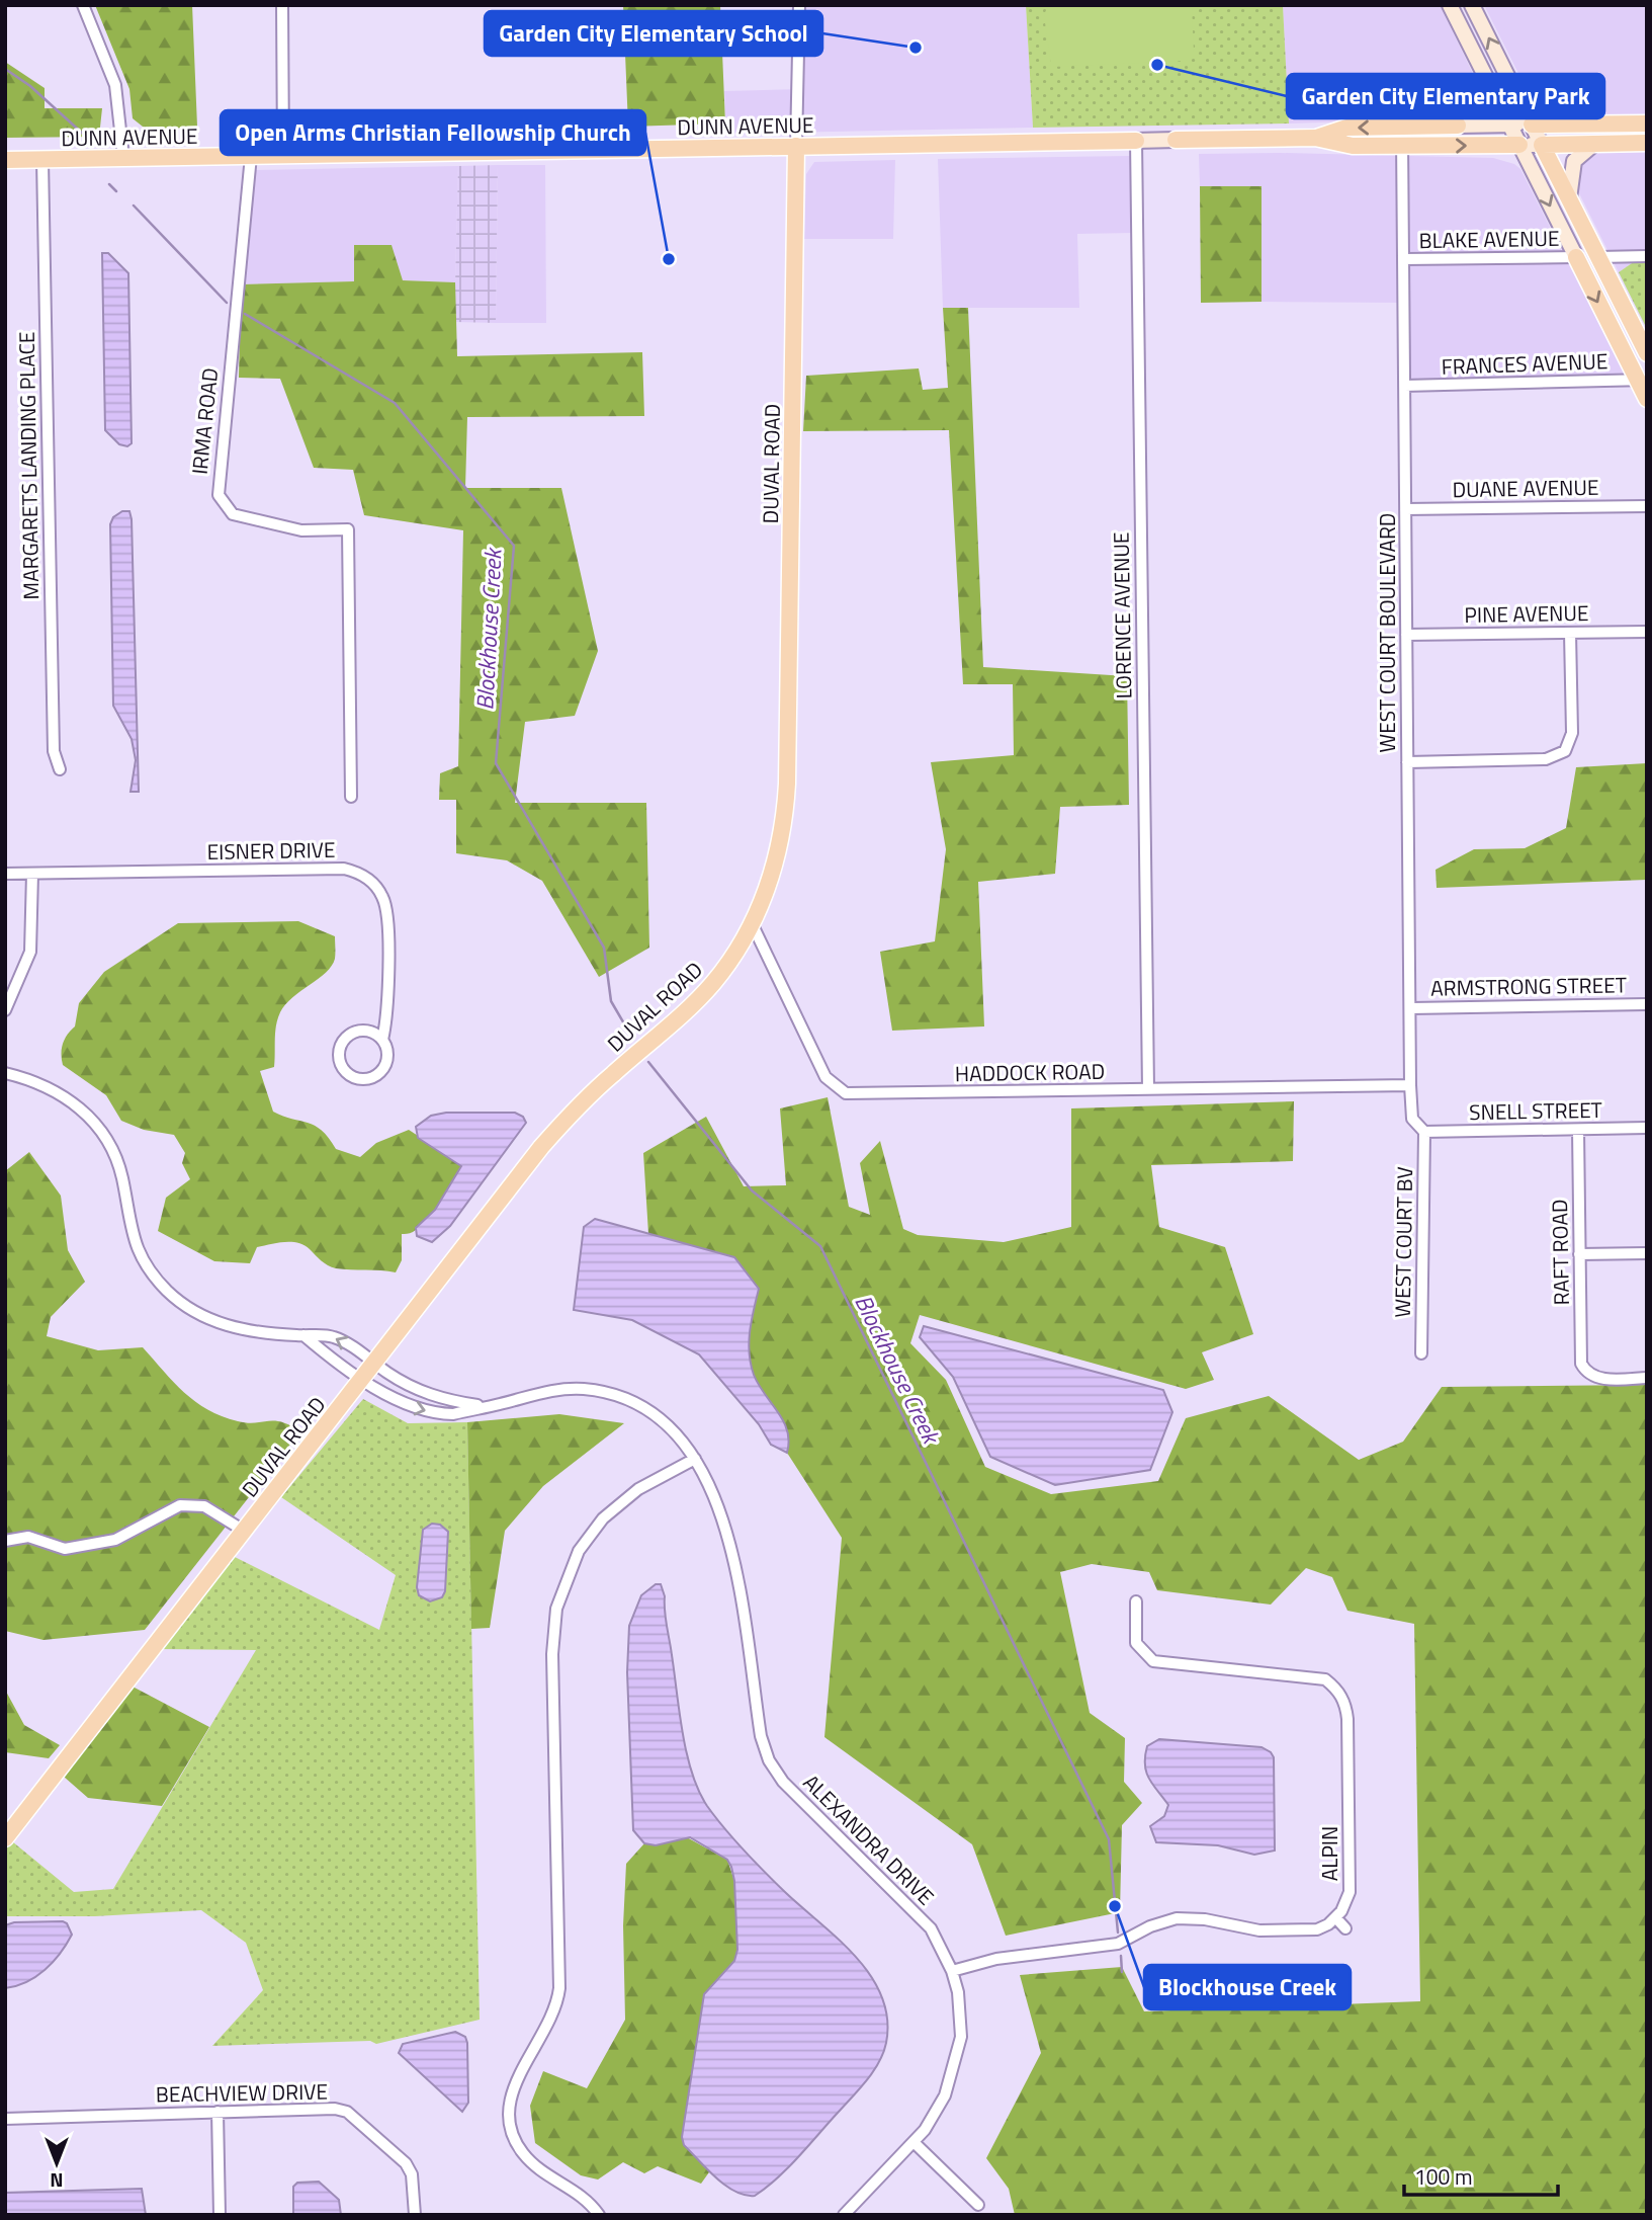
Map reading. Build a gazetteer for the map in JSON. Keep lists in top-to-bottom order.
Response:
{
  "streets": {
    "main road": ["DUNN AVENUE", "DUVAL ROAD"],
    "street": [
      "BLAKE AVENUE",
      "FRANCES AVENUE",
      "IRMA ROAD",
      "MARGARETS LANDING PLACE",
      "DUANE AVENUE",
      "PINE AVENUE",
      "LORENCE AVENUE",
      "WEST COURT BOULEVARD",
      "EISNER DRIVE",
      "ARMSTRONG STREET",
      "HADDOCK ROAD",
      "SNELL STREET",
      "WEST COURT BV",
      "RAFT ROAD",
      "ALEXANDRA DRIVE",
      "ALPIN",
      "BEACHVIEW DRIVE"
    ]
  },
  "crossings": [
    ["DUNN AVENUE", "IRMA ROAD"],
    ["DUNN AVENUE", "DUVAL ROAD"],
    ["DUNN AVENUE", "MARGARETS LANDING PLACE"],
    ["DUNN AVENUE", "LORENCE AVENUE"],
    ["DUNN AVENUE", "WEST COURT BOULEVARD"],
    ["BLAKE AVENUE", "WEST COURT BOULEVARD"],
    ["FRANCES AVENUE", "WEST COURT BOULEVARD"],
    ["DUVAL ROAD", "HADDOCK ROAD"],
    ["DUVAL ROAD", "ALEXANDRA DRIVE"],
    ["DUANE AVENUE", "WEST COURT BOULEVARD"],
    ["PINE AVENUE", "WEST COURT BOULEVARD"],
    ["LORENCE AVENUE", "HADDOCK ROAD"],
    ["WEST COURT BOULEVARD", "ARMSTRONG STREET"],
    ["WEST COURT BOULEVARD", "HADDOCK ROAD"],
    ["WEST COURT BOULEVARD", "SNELL STREET"],
    ["WEST COURT BOULEVARD", "WEST COURT BV"],
    ["SNELL STREET", "WEST COURT BV"],
    ["SNELL STREET", "RAFT ROAD"]
  ],
  "water": ["Blockhouse Creek"],
  "places": [
    "Garden City Elementary School",
    "Garden City Elementary Park",
    "Open Arms Christian Fellowship Church",
    "Blockhouse Creek"
  ],
  "scale_bar": "100 m",
  "north": "bottom"
}
